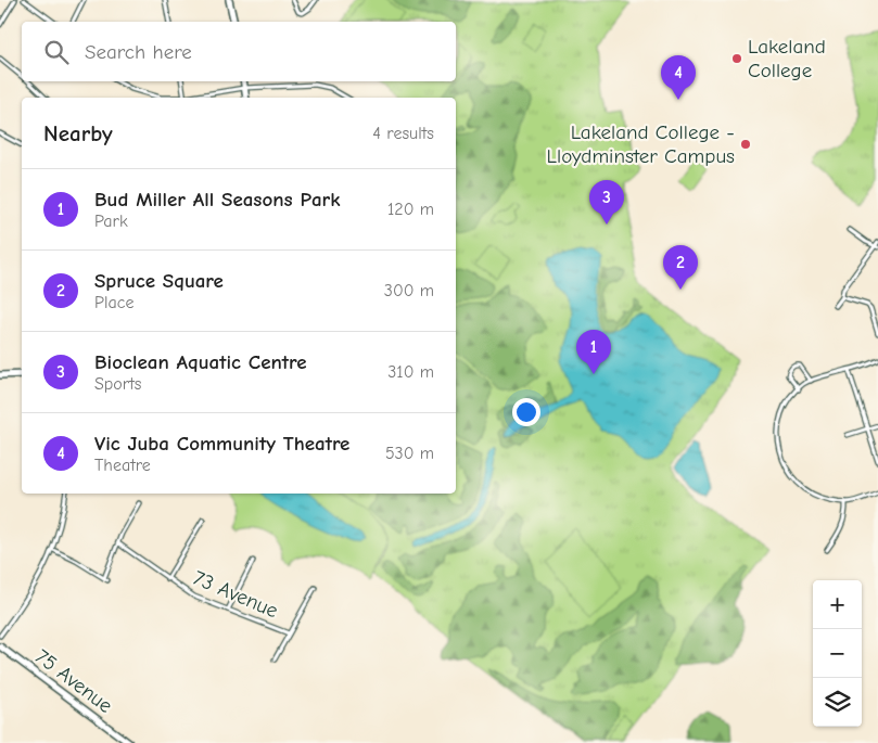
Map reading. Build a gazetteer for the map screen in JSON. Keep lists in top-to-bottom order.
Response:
{
  "streets": {
    "main road": ["75 Avenue"],
    "street": ["73 Avenue"]
  },
  "places": ["Lakeland College", "Lakeland College - Lloydminster Campus"],
  "page": {
    "search": "Search here",
    "pins": [
      "4",
      "3",
      "2",
      "1"
    ],
    "heading": ["Nearby", "4 results"],
    "list": [
      {
        "mark": "1",
        "name": "Bud Miller All Seasons Park",
        "note": "Park",
        "value": "120 m"
      },
      {
        "mark": "2",
        "name": "Spruce Square",
        "note": "Place",
        "value": "300 m"
      },
      {
        "mark": "3",
        "name": "Bioclean Aquatic Centre",
        "note": "Sports",
        "value": "310 m"
      },
      {
        "mark": "4",
        "name": "Vic Juba Community Theatre",
        "note": "Theatre",
        "value": "530 m"
      }
    ],
    "map_buttons": ["+", "−"]
  }
}
